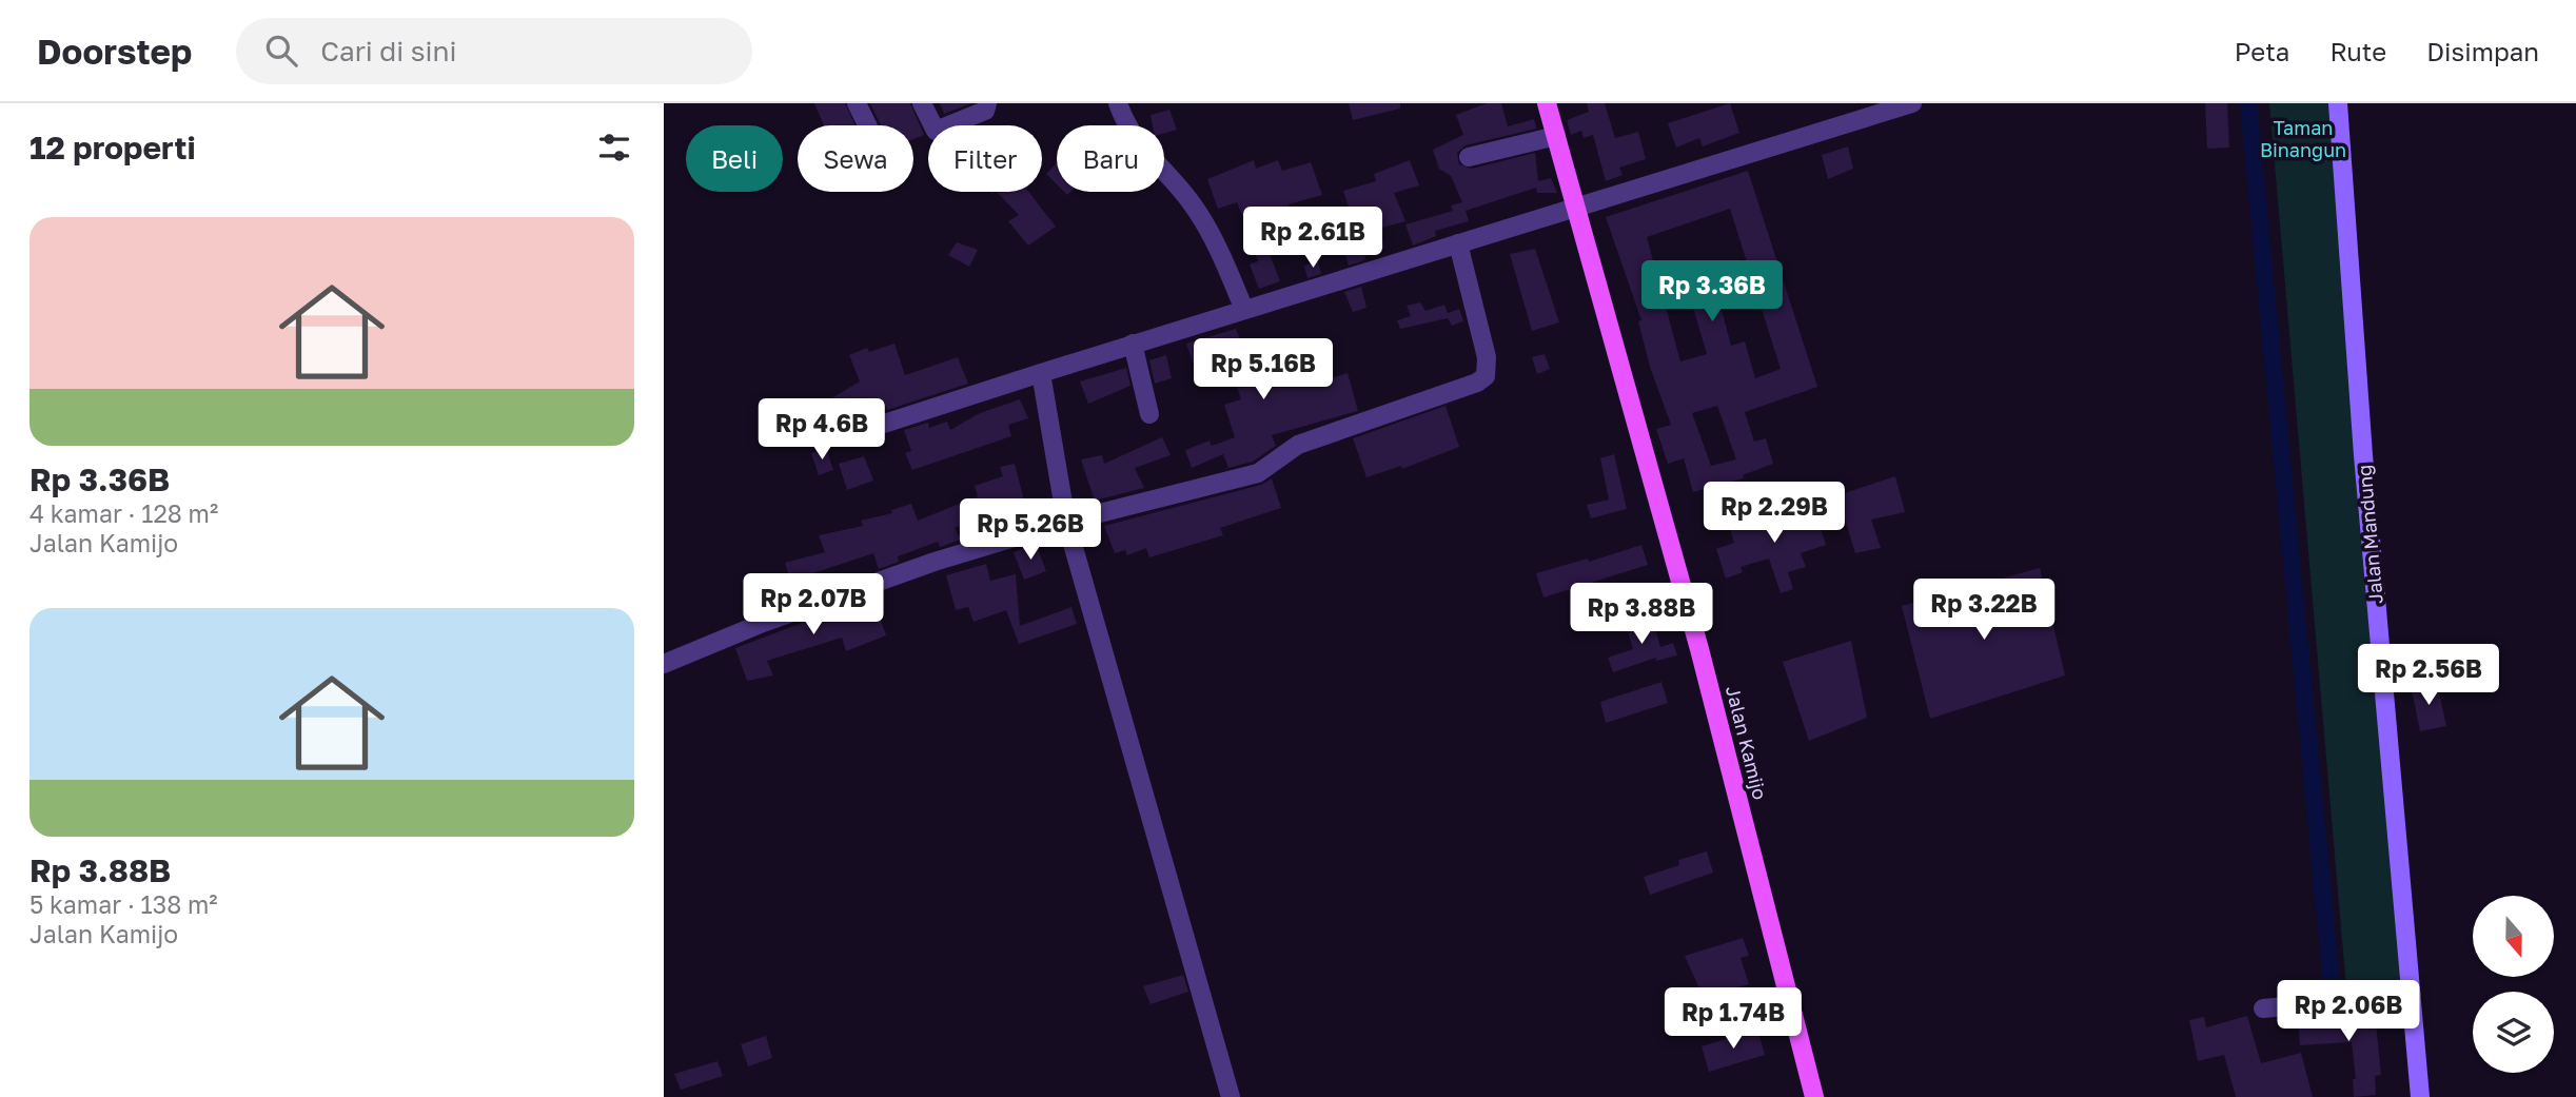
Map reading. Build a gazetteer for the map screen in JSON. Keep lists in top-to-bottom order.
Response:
{
  "streets": {
    "main road": ["Jalan Mandung", "Jalan Kamijo"]
  },
  "parks": ["Taman Binangun"],
  "north": "bottom",
  "page": {
    "header": "Doorstep",
    "search": "Cari di sini",
    "nav": ["Peta", "Rute", "Disimpan"],
    "heading": "12 properti",
    "chip": [
      "Beli",
      "Sewa",
      "Filter",
      "Baru"
    ],
    "list": [
      {
        "name": "Rp 3.36B",
        "note": "4 kamar · 128 m² · Jalan Kamijo"
      },
      {
        "name": "Rp 3.88B",
        "note": "5 kamar · 138 m² · Jalan Kamijo"
      }
    ],
    "price": [
      "Rp 2.61B",
      "Rp 3.36B",
      "Rp 5.16B",
      "Rp 4.6B",
      "Rp 2.29B",
      "Rp 5.26B",
      "Rp 2.07B",
      "Rp 3.22B",
      "Rp 3.88B",
      "Rp 2.56B",
      "Rp 2.06B",
      "Rp 1.74B"
    ]
  }
}
